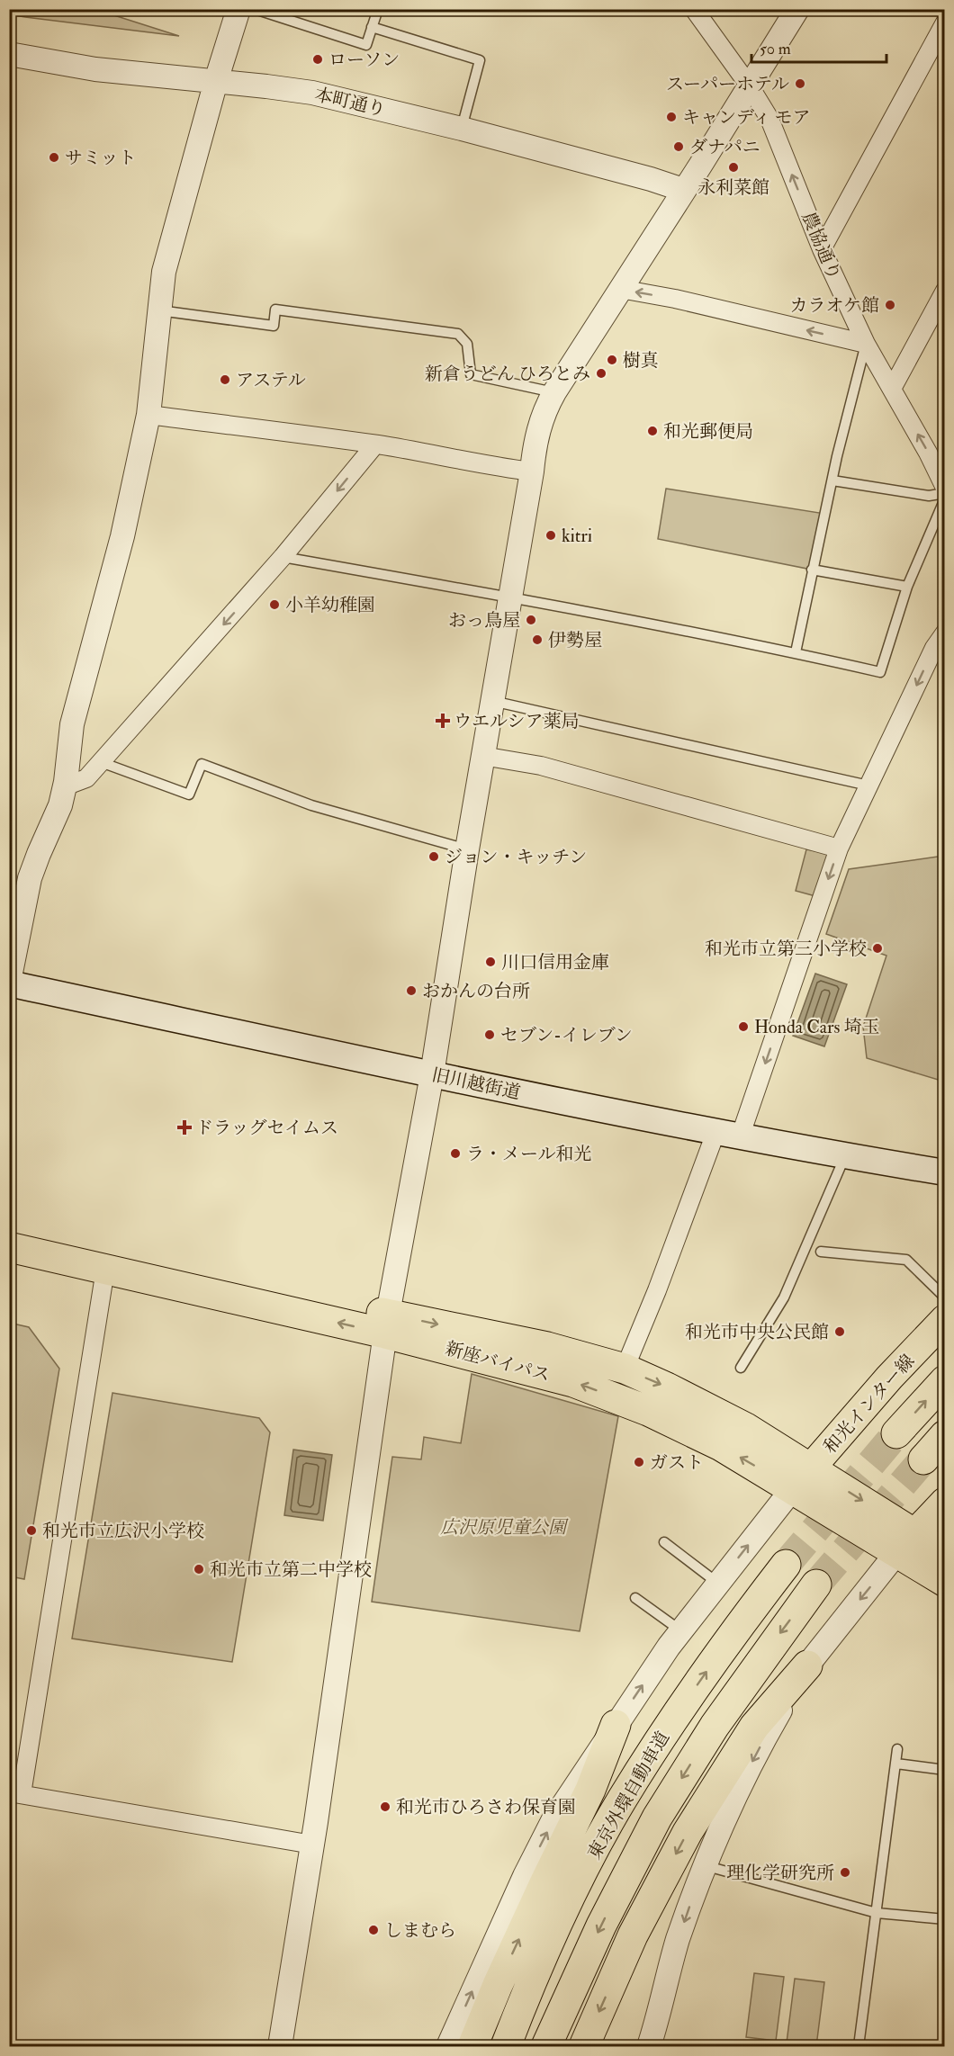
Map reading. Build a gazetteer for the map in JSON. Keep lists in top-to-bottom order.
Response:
{
  "streets": {
    "highway": ["新座バイパス", "東京外環自動車道"],
    "main road": ["旧川越街道", "和光インター線"],
    "street": ["本町通り", "農協通り"]
  },
  "crossings": [
    ["新座バイパス", "和光インター線"]
  ],
  "one_way": ["農協通り"],
  "parks": ["広沢原児童公園"],
  "places": {
    "other": [
      "ローソン",
      "スーパーホテル",
      "キャンディ モア",
      "ダナパニ",
      "サミット",
      "永利菜館",
      "カラオケ館",
      "樹真",
      "新倉うどん ひろとみ",
      "アステル",
      "和光郵便局",
      "kitri",
      "小羊幼稚園",
      "おっ鳥屋",
      "伊勢屋",
      "ジョン・キッチン",
      "和光市立第三小学校",
      "川口信用金庫",
      "おかんの台所",
      "Honda Cars 埼玉",
      "セブン-イレブン",
      "ラ・メール和光",
      "和光市中央公民館",
      "ガスト",
      "和光市立広沢小学校",
      "和光市立第二中学校",
      "和光市ひろさわ保育園",
      "理化学研究所",
      "しまむら"
    ],
    "health": ["ウエルシア薬局", "ドラッグセイムス"]
  },
  "scale_bar": "50 m"
}
